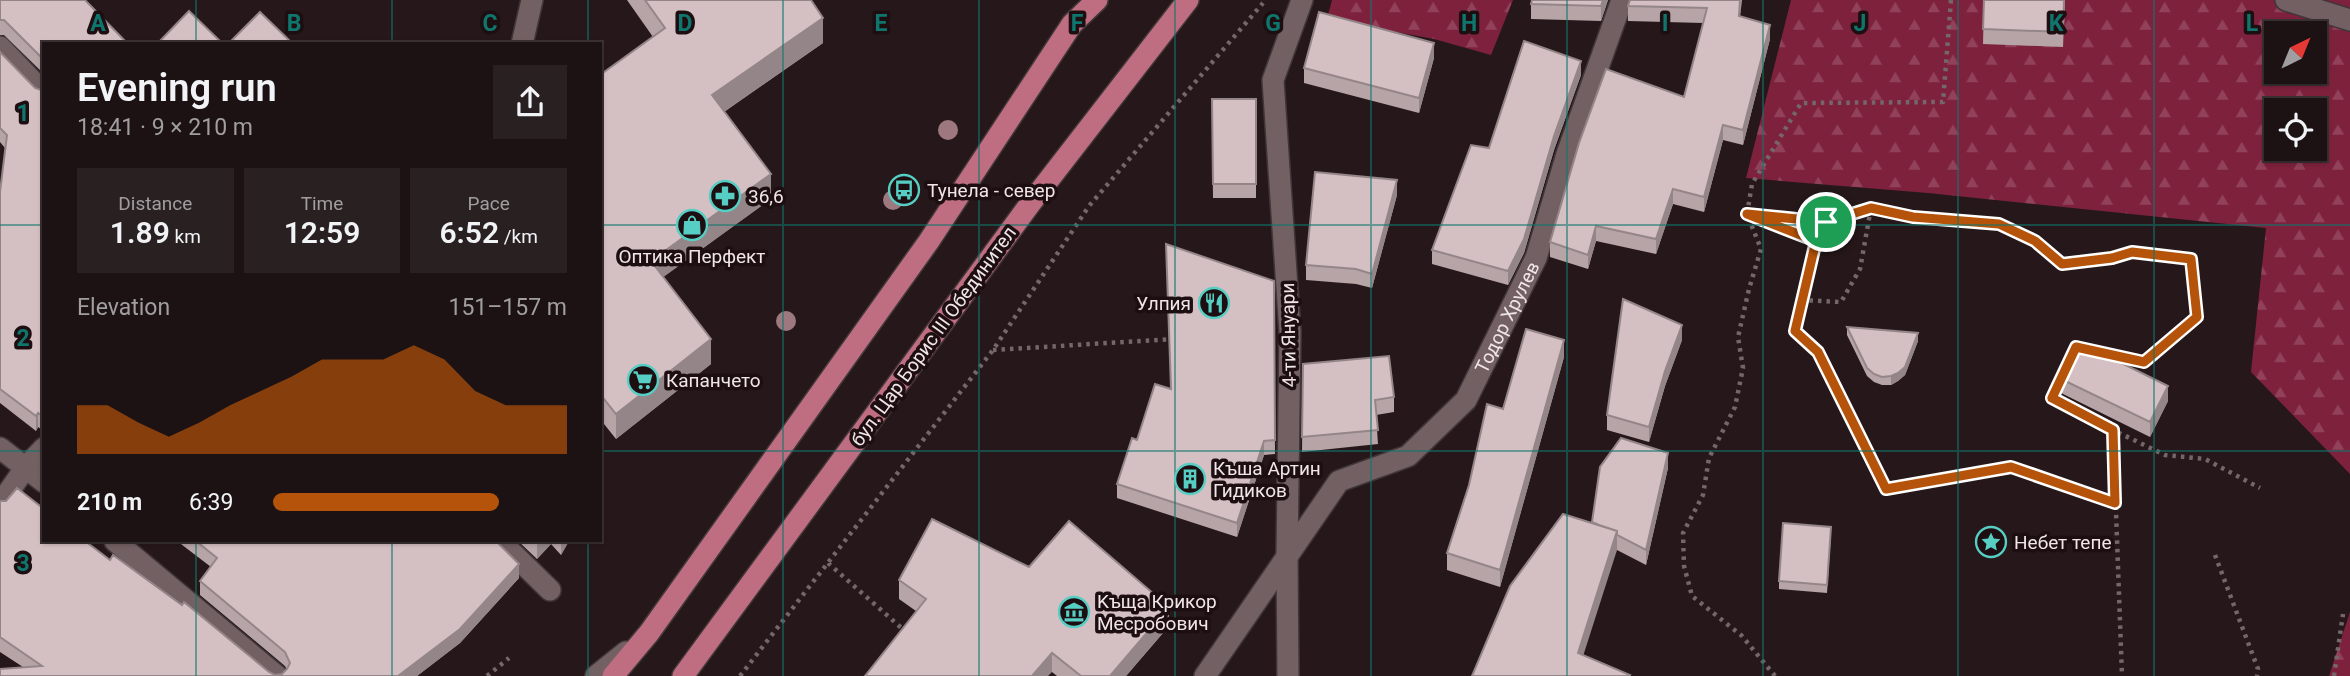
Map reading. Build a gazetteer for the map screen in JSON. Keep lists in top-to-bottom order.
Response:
{
  "streets": {
    "main road": ["бул. Цар Борис III Обединител"],
    "street": ["Тодор Хрулев", "4-ти Януари"]
  },
  "crossings": [
    ["Тодор Хрулев", "4-ти Януари"]
  ],
  "places": {
    "bus stop": ["Тунела - север"],
    "pharmacy": ["36,6"],
    "shop": ["Оптика Перфект"],
    "restaurant": ["Улпия"],
    "supermarket": ["Капанчето"],
    "building": ["Къша Артин Гидиков"],
    "place": ["Небет тепе"],
    "museum": ["Kъща Крикор Месробович"]
  },
  "north": "top right",
  "page": {
    "heading": ["Evening run", "18:41 · 9 × 210 m"],
    "stats": [
      ["Distance", "1.89 km"],
      ["Time", "12:59"],
      ["Pace", "6:52 /km"]
    ],
    "chart": ["Elevation", "151–157 m"],
    "list": [
      {
        "name": "210 m",
        "note": "6:39"
      }
    ]
  },
  "grid": {
    "columns": [
      "A",
      "B",
      "C",
      "D",
      "E",
      "F",
      "G",
      "H",
      "I",
      "J",
      "K",
      "L"
    ],
    "rows": ["1", "2", "3"]
  }
}
